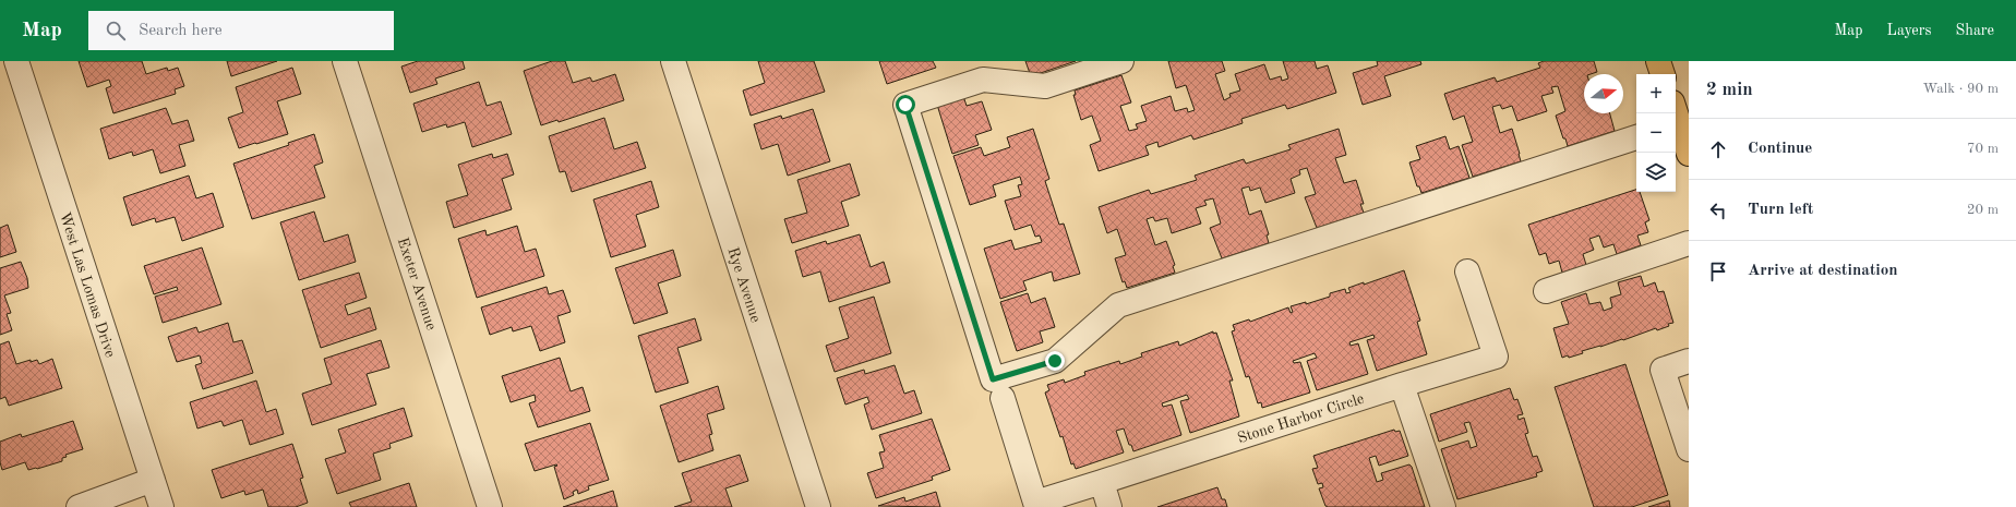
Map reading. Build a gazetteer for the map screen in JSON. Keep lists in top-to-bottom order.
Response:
{
  "streets": {
    "street": [
      "Exeter Avenue",
      "West Las Lomas Drive",
      "Rye Avenue",
      "Stone Harbor Circle"
    ]
  },
  "north": "right",
  "page": {
    "header": "Map",
    "search": "Search here",
    "nav": ["Map", "Layers", "Share"],
    "heading": ["2 min", "Walk · 90 m"],
    "map_buttons": ["+", "−"],
    "list": [
      ["Continue", "70 m"],
      ["Turn left", "20 m"],
      "Arrive at destination"
    ]
  }
}
